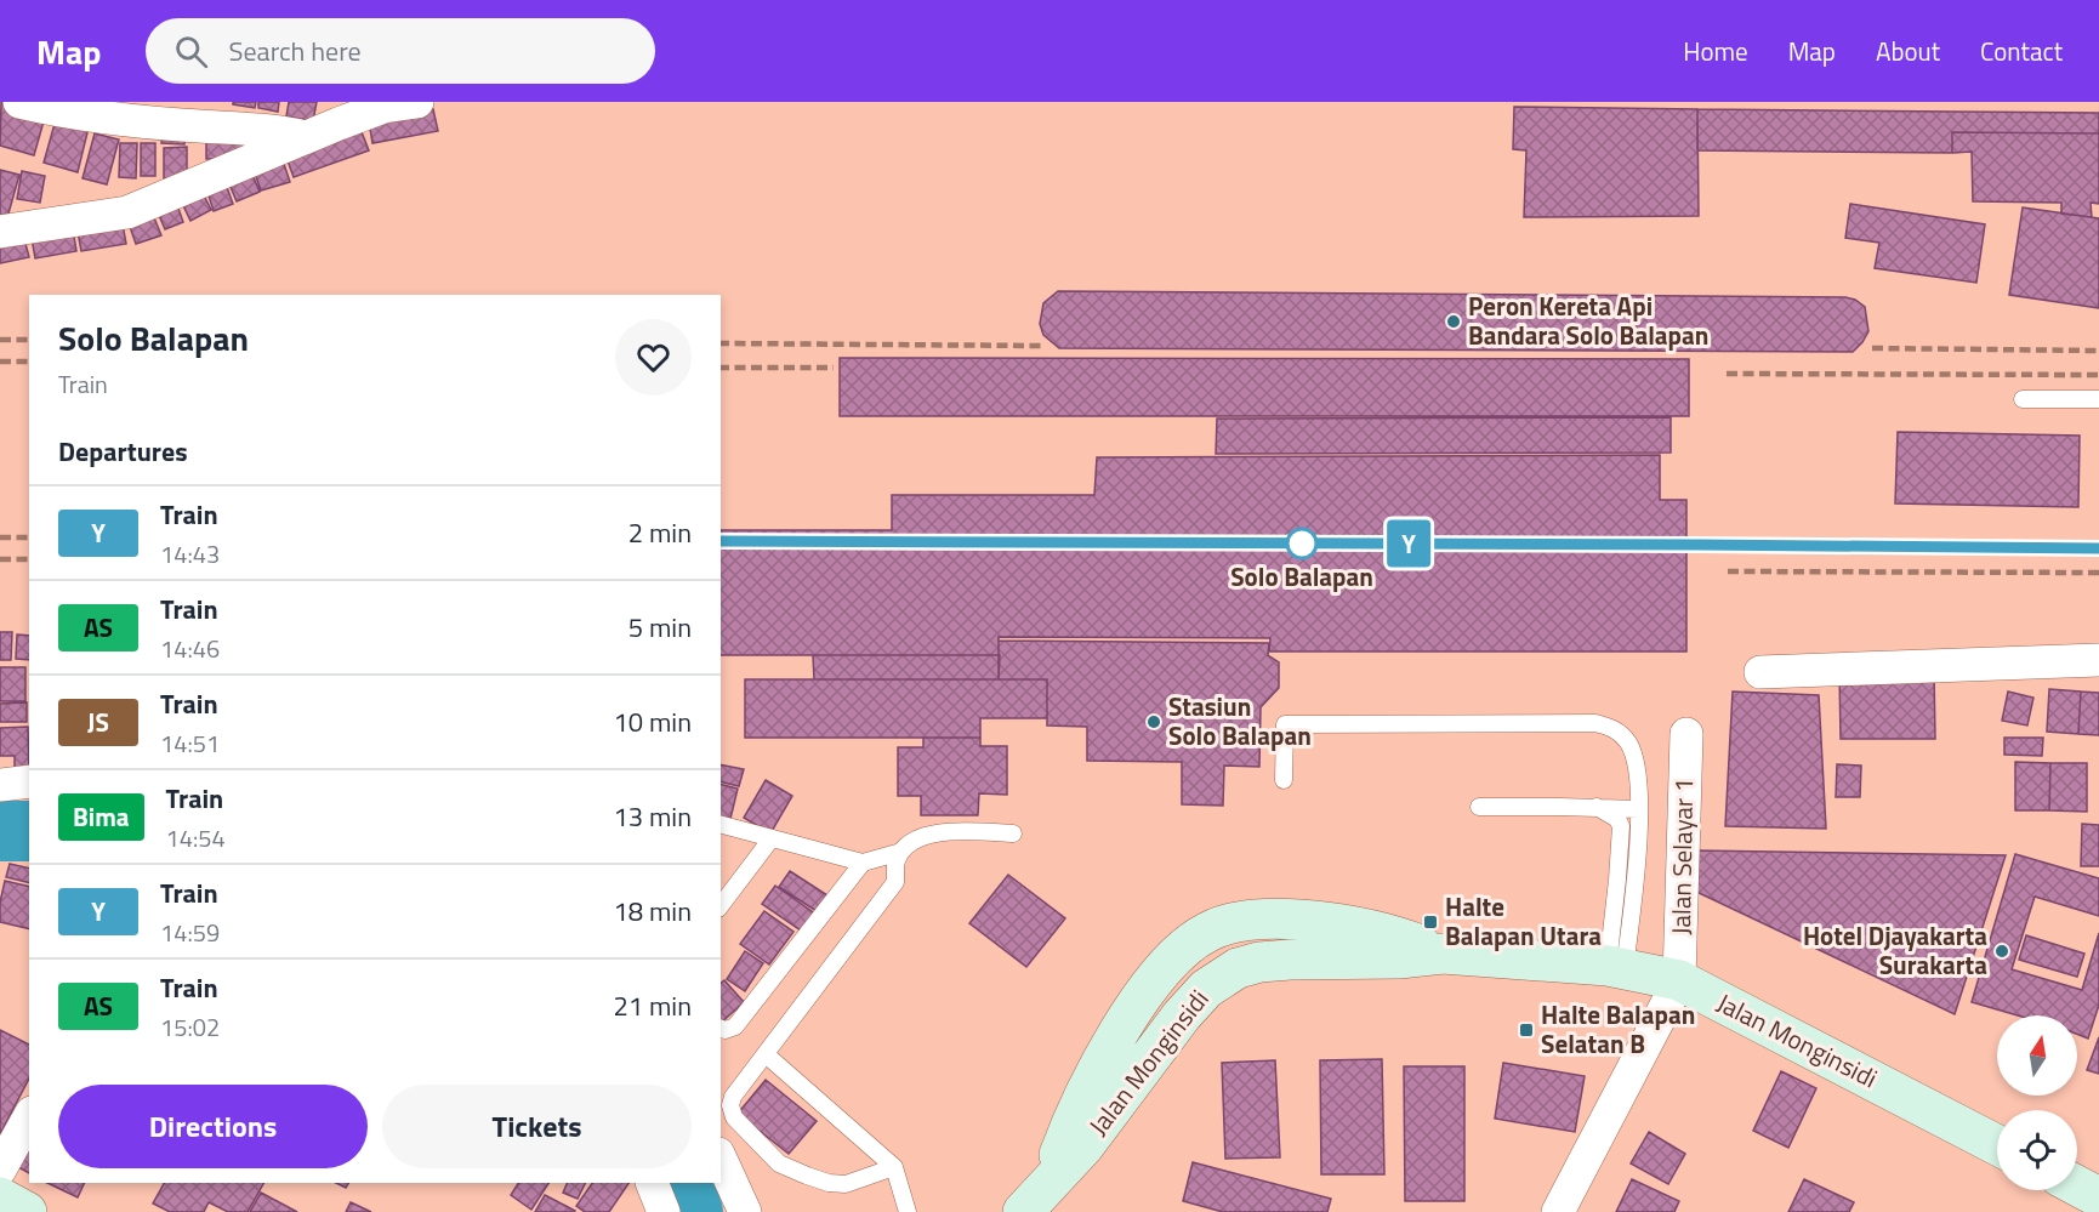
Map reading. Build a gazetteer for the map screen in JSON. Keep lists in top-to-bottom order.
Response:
{
  "streets": {
    "main road": ["Jalan Monginsidi"],
    "street": ["Jalan Selayar 1"]
  },
  "crossings": [
    ["Jalan Selayar 1", "Jalan Monginsidi"]
  ],
  "places": {
    "other": [
      "Peron Kereta Api Bandara Solo Balapan",
      "Solo Balapan",
      "Stasiun Solo Balapan",
      "Hotel Djayakarta Surakarta"
    ],
    "transit": ["Halte Balapan Utara", "Halte Balapan Selatan B"]
  },
  "north": "top",
  "page": {
    "header": "Map",
    "search": "Search here",
    "nav": [
      "Home",
      "Map",
      "About",
      "Contact"
    ],
    "on_map": "Y",
    "heading": [
      ["Solo Balapan", "Train"],
      "Departures"
    ],
    "list": [
      {
        "mark": "Y",
        "name": "Train",
        "note": "14:43",
        "value": "2 min"
      },
      {
        "mark": "AS",
        "name": "Train",
        "note": "14:46",
        "value": "5 min"
      },
      {
        "mark": "JS",
        "name": "Train",
        "note": "14:51",
        "value": "10 min"
      },
      {
        "mark": "Bima",
        "name": "Train",
        "note": "14:54",
        "value": "13 min"
      },
      {
        "mark": "Y",
        "name": "Train",
        "note": "14:59",
        "value": "18 min"
      },
      {
        "mark": "AS",
        "name": "Train",
        "note": "15:02",
        "value": "21 min"
      }
    ],
    "buttons": ["Directions", "Tickets"]
  }
}
